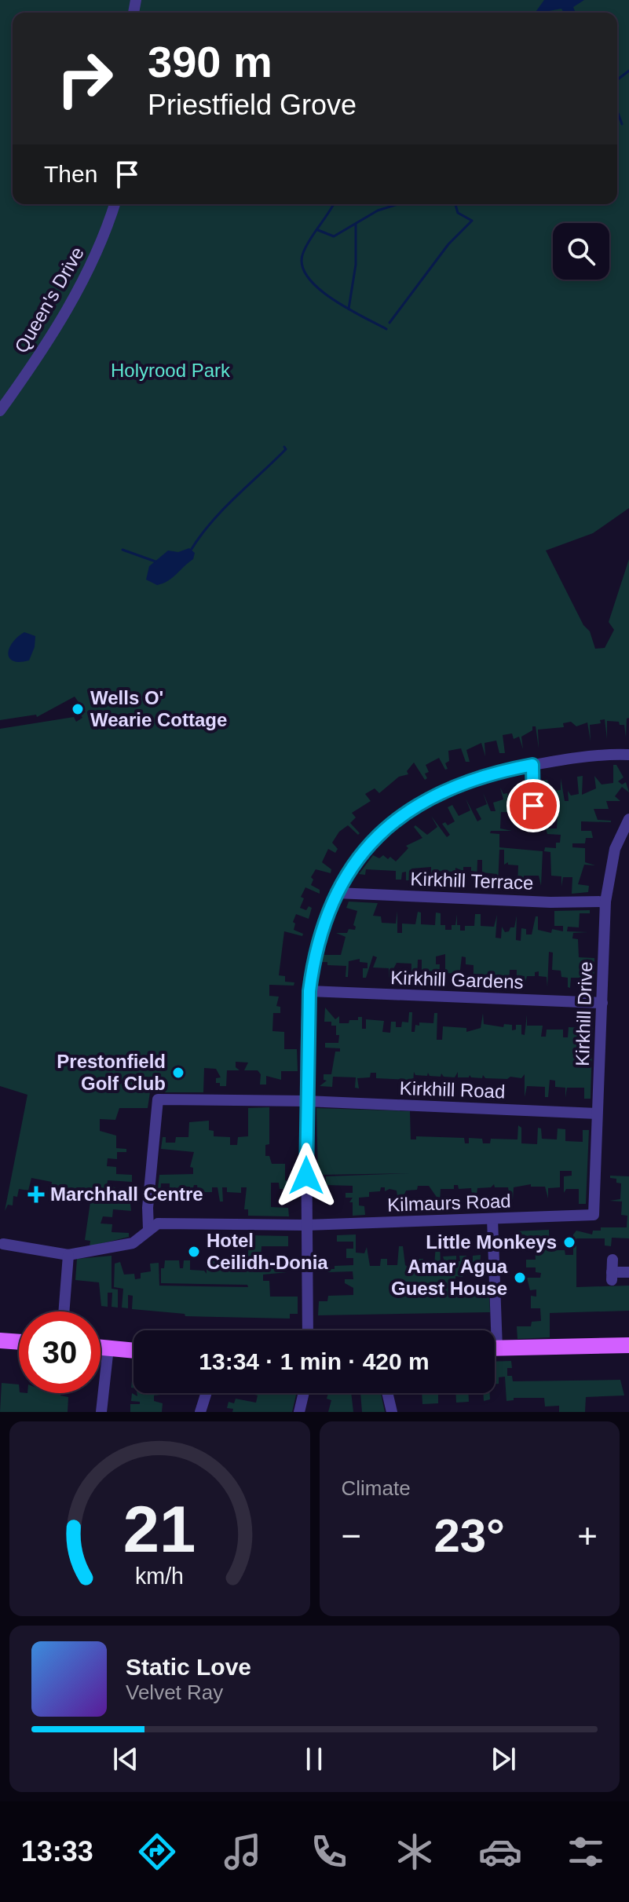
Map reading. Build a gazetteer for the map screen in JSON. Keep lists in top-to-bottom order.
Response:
{
  "streets": {
    "street": [
      "Queen's Drive",
      "Kirkhill Terrace",
      "Kirkhill Gardens",
      "Kirkhill Drive",
      "Kirkhill Road",
      "Kilmaurs Road"
    ]
  },
  "crossings": [
    ["Kirkhill Terrace", "Kirkhill Drive"],
    ["Kirkhill Gardens", "Kirkhill Drive"],
    ["Kirkhill Drive", "Kirkhill Road"],
    ["Kirkhill Drive", "Kilmaurs Road"],
    ["Kirkhill Road", "Kilmaurs Road"]
  ],
  "parks": ["Holyrood Park"],
  "places": {
    "other": [
      "Wells O' Wearie Cottage",
      "Prestonfield Golf Club",
      "Little Monkeys",
      "Hotel Ceilidh-Donia",
      "Amar Agua Guest House"
    ],
    "health": ["Marchhall Centre"]
  },
  "page": {
    "turn": ["390 m", "Priestfield Grove"],
    "then": "Then",
    "limit": "30",
    "trip": "13:34 · 1 min · 420 m",
    "tile": "Climate",
    "heat": ["−", "23°", "+"],
    "song": ["Static Love", "Velvet Ray"],
    "tabs": "13:33",
    "gauge": ["21", "km/h"]
  }
}
